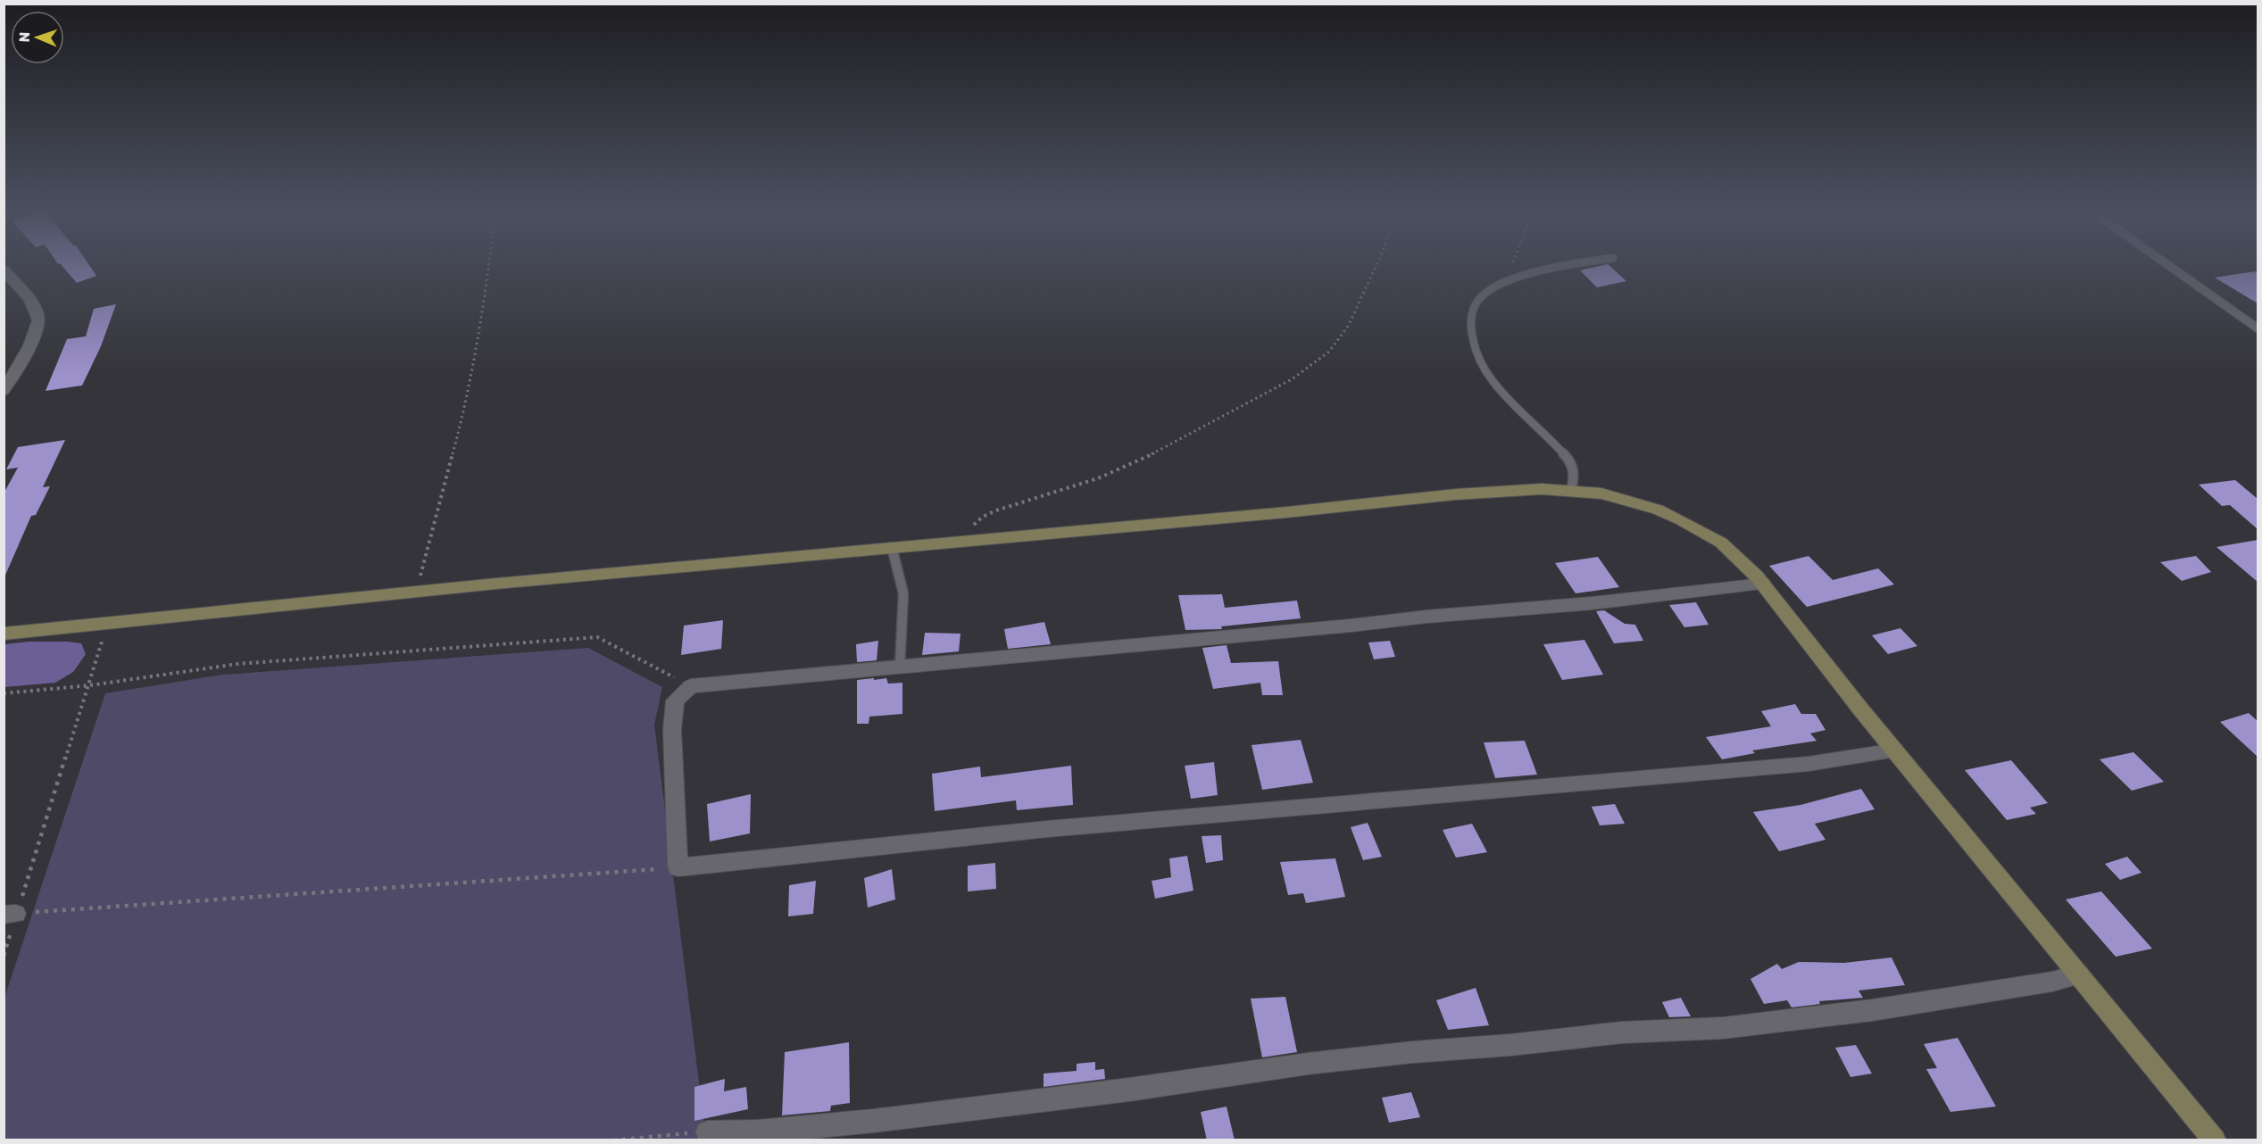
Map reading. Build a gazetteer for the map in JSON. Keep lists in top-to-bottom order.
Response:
{
  "north": "left"
}
